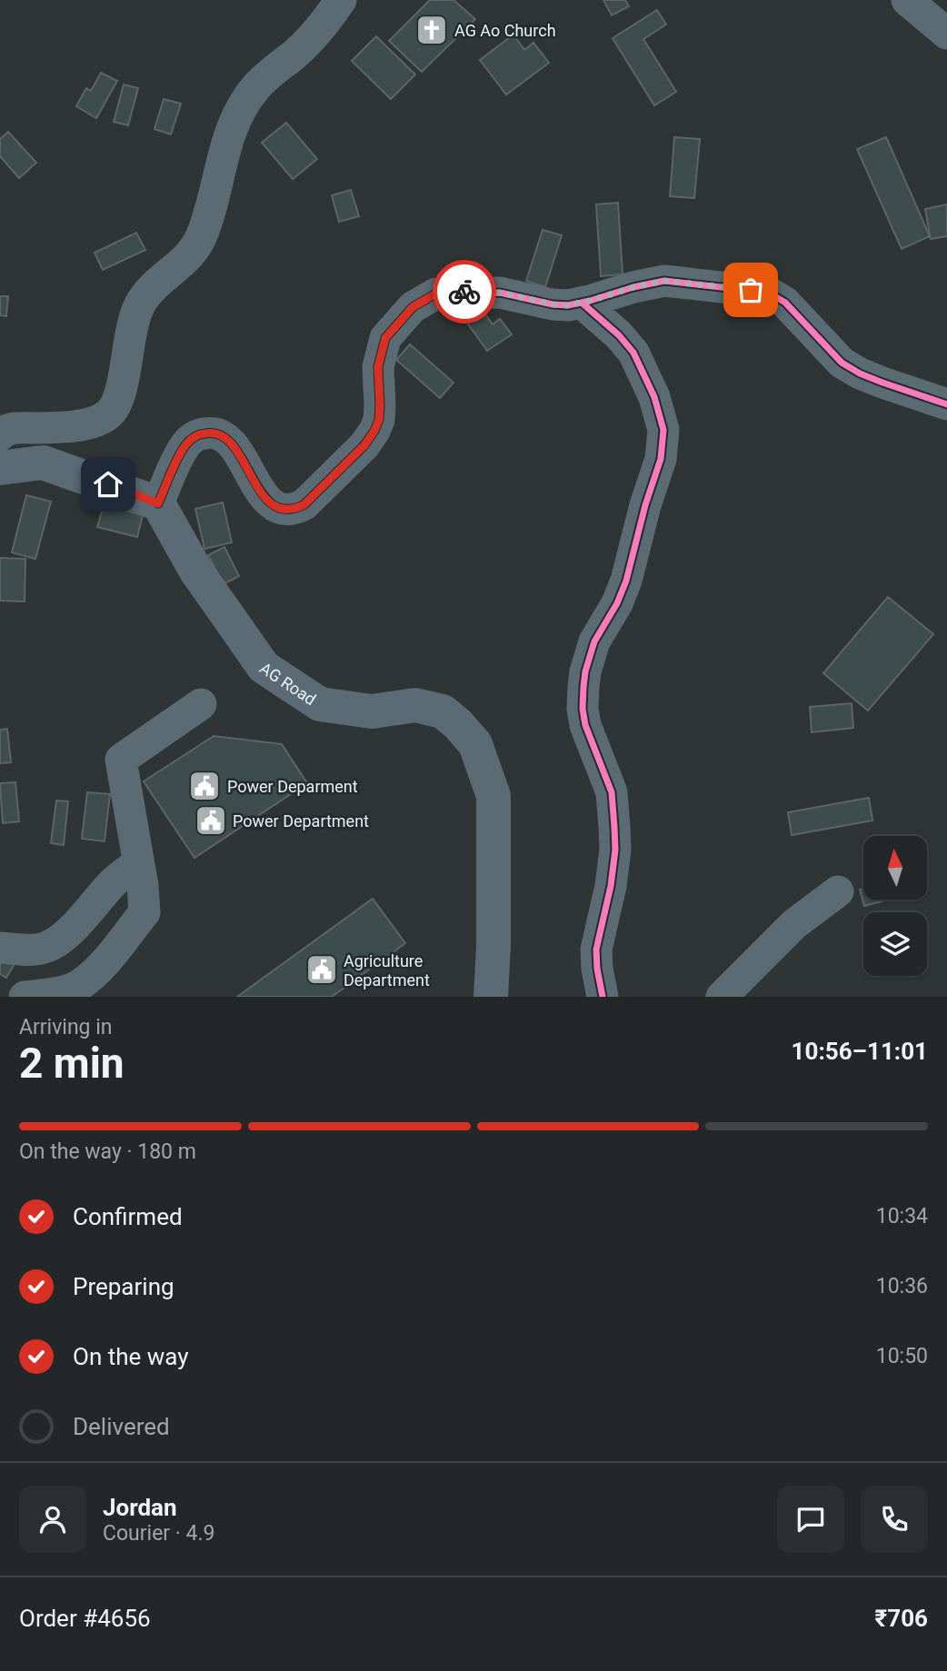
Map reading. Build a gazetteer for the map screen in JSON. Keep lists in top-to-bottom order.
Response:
{
  "streets": {
    "main road": ["AG Road"]
  },
  "places": {
    "church": ["AG Ao Church"],
    "public building": ["Power Deparment", "Power Department", "Agriculture Department"]
  },
  "north": "top",
  "page": {
    "heading": ["2 min", "Arriving in", "10:56–11:01"],
    "panel": [
      "Jordan",
      "Courier · 4.9",
      "Order #4656",
      "₹706"
    ],
    "bar": "On the way · 180 m",
    "list": [
      ["Confirmed", "10:34"],
      ["Preparing", "10:36"],
      ["On the way", "10:50"],
      "Delivered"
    ]
  }
}
